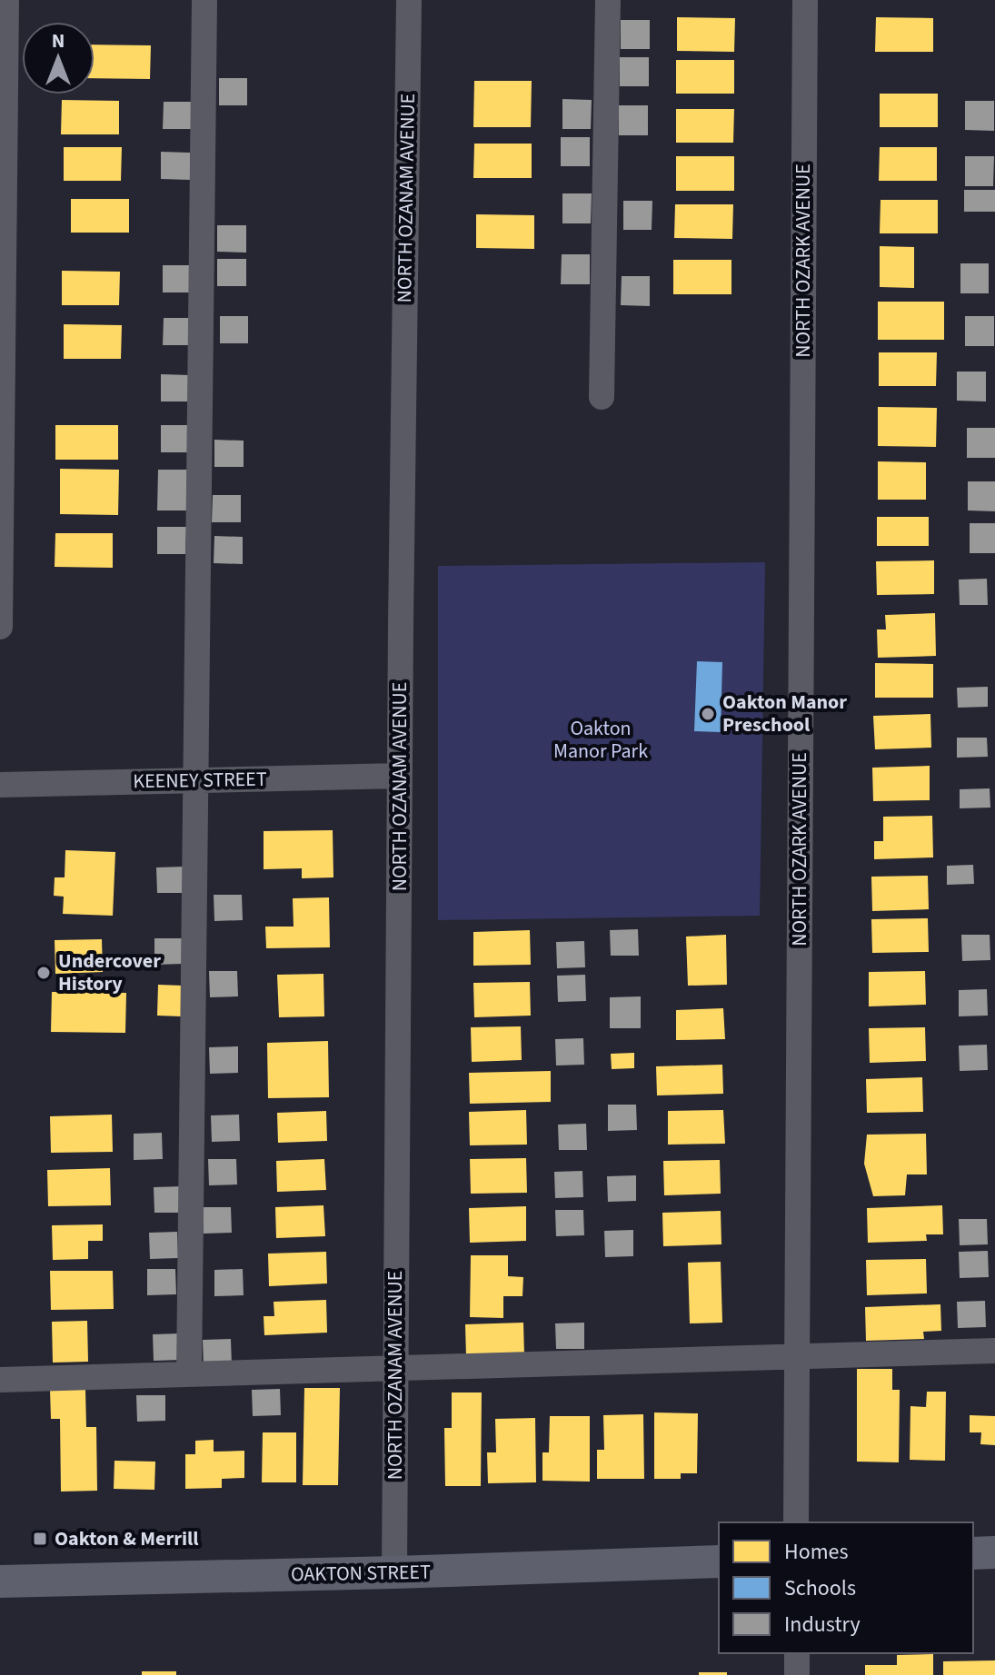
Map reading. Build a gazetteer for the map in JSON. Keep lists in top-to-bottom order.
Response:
{
  "streets": {
    "main road": ["OAKTON STREET"],
    "street": ["NORTH OZANAM AVENUE", "NORTH OZARK AVENUE", "KEENEY STREET"]
  },
  "crossings": [
    ["NORTH OZANAM AVENUE", "KEENEY STREET"],
    ["NORTH OZANAM AVENUE", "OAKTON STREET"]
  ],
  "parks": ["Oakton Manor Park"],
  "places": {
    "other": ["Oakton Manor Preschool", "Undercover History"],
    "transit": ["Oakton & Merrill"]
  },
  "legend": ["Homes", "Schools", "Industry"],
  "north": "top"
}
